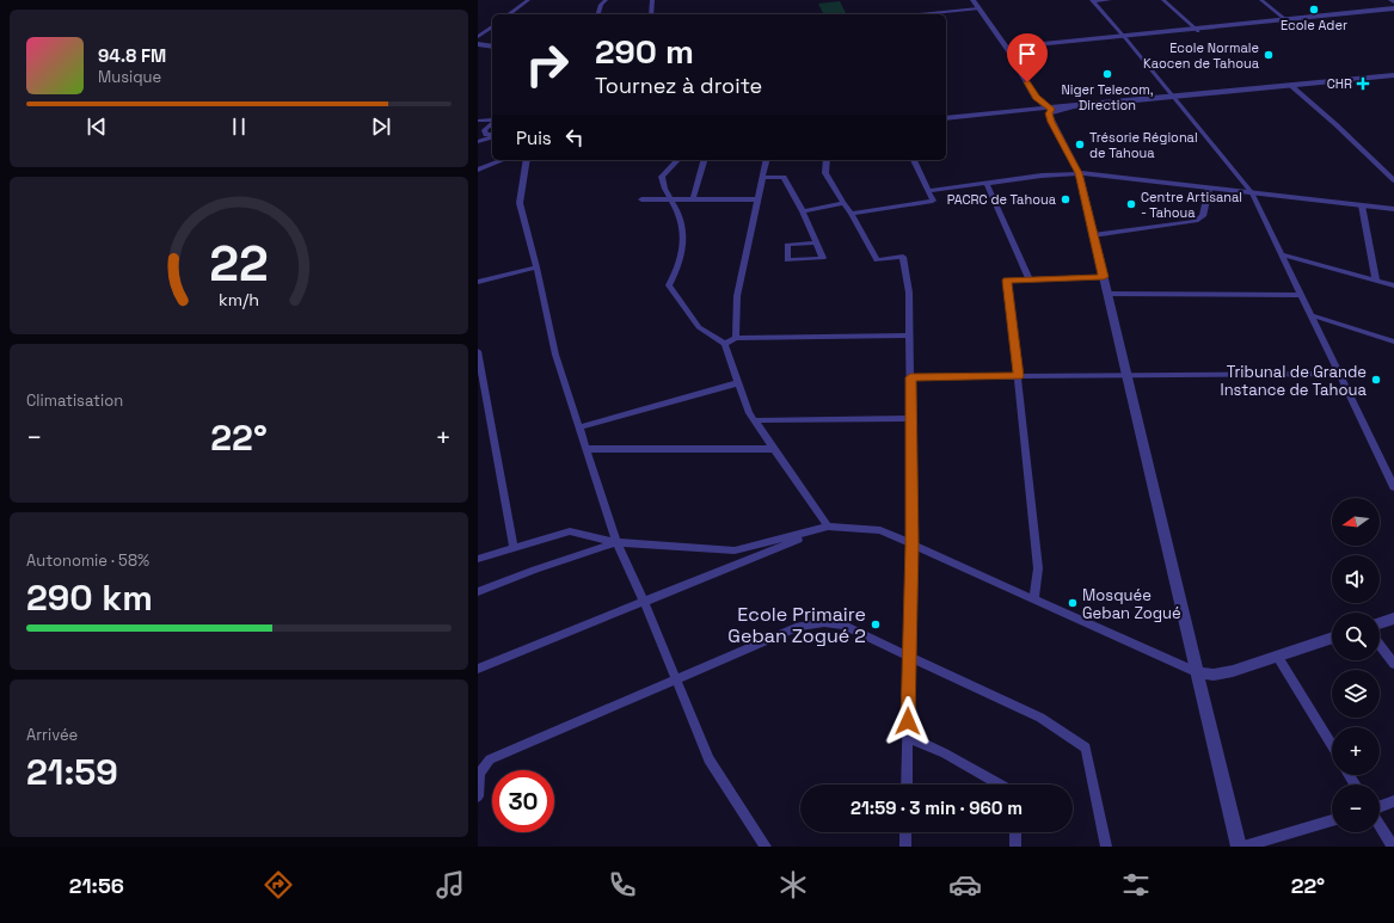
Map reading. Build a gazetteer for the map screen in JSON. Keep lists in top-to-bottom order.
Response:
{
  "places": {
    "other": [
      "Ecole Ader",
      "Ecole Normale Kaocen de Tahoua",
      "Niger Telecom, Direction",
      "Trésorie Régional de Tahoua",
      "PACRC de Tahoua",
      "Centre Artisanal - Tahoua",
      "Tribunal de Grande Instance de Tahoua",
      "Mosquée Geban Zogué",
      "Ecole Primaire Geban Zogué 2"
    ],
    "health": ["CHR"]
  },
  "north": "left",
  "page": {
    "turn": ["290 m", "Tournez à droite"],
    "song": ["94.8 FM", "Musique"],
    "then": "Puis",
    "tile": [
      "Climatisation",
      ["Autonomie · 58%", "290 km"],
      ["Arrivée", "21:59"]
    ],
    "heat": ["−", "22°", "+"],
    "map_buttons": ["+", "−"],
    "limit": "30",
    "trip": "21:59 · 3 min · 960 m",
    "tabs": ["21:56", "22°"],
    "gauge": ["22", "km/h"]
  }
}
